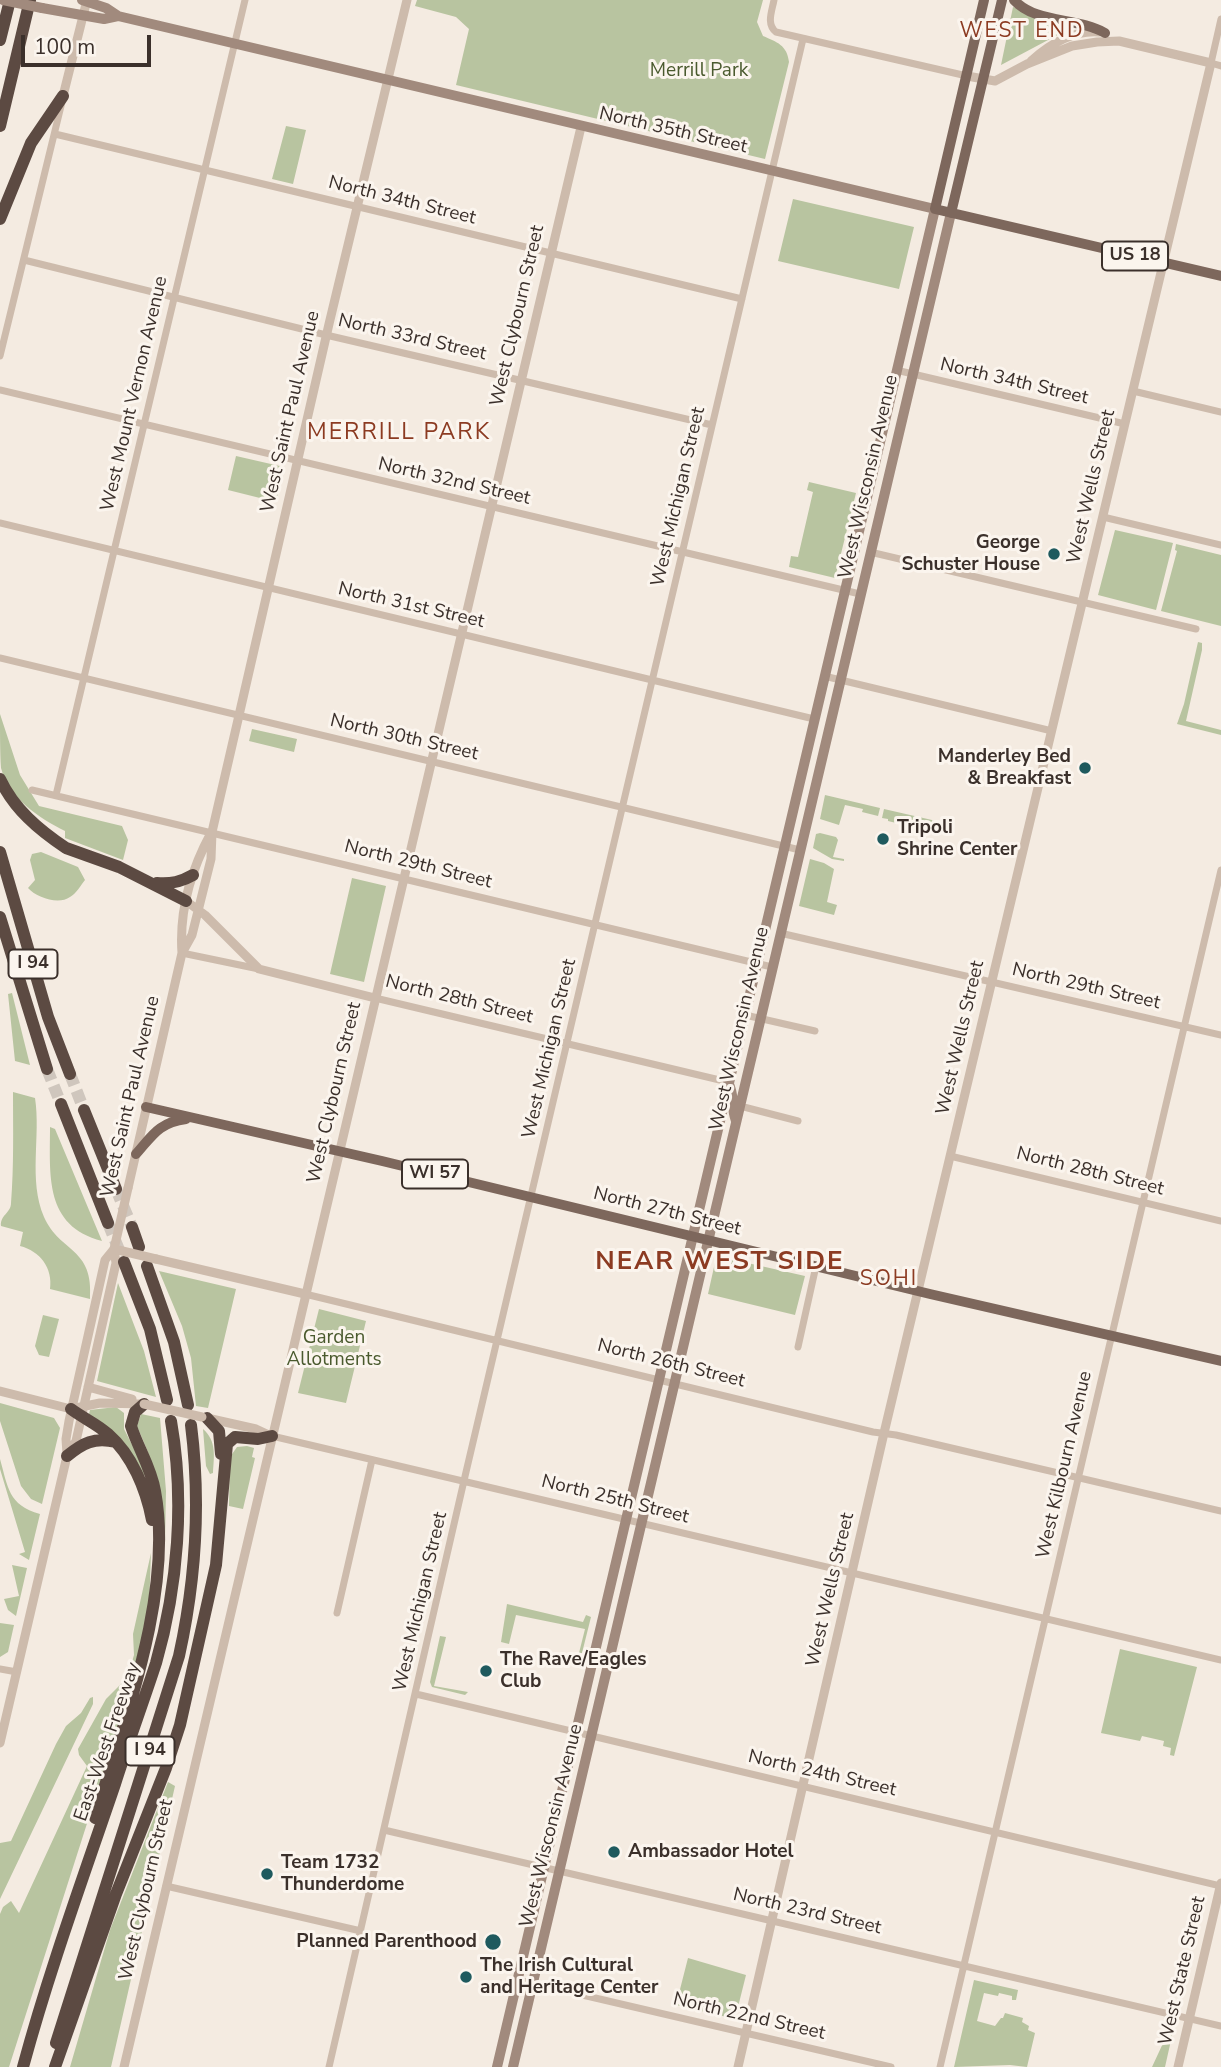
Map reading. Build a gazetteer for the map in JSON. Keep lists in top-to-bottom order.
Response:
{
  "streets": {
    "highway": ["I 94", "East-West Freeway"],
    "main road": [
      "North 35th Street",
      "US 18",
      "West Wisconsin Avenue",
      "WI 57",
      "North 27th Street"
    ],
    "street": [
      "North 34th Street",
      "West Clybourn Street",
      "North 33rd Street",
      "West Mount Vernon Avenue",
      "West Saint Paul Avenue",
      "North 32nd Street",
      "West Wells Street",
      "West Michigan Street",
      "North 31st Street",
      "North 30th Street",
      "North 29th Street",
      "North 28th Street",
      "North 26th Street",
      "West Kilbourn Avenue",
      "North 25th Street",
      "North 24th Street",
      "North 23rd Street",
      "West State Street",
      "North 22nd Street"
    ]
  },
  "crossings": [
    ["North 35th Street", "West Clybourn Street"],
    ["North 35th Street", "West Mount Vernon Avenue"],
    ["North 35th Street", "West Saint Paul Avenue"],
    ["North 35th Street", "West Wisconsin Avenue"],
    ["North 35th Street", "West Wells Street"],
    ["North 35th Street", "West Michigan Street"],
    ["North 34th Street", "West Clybourn Street"],
    ["North 34th Street", "West Mount Vernon Avenue"],
    ["North 34th Street", "West Saint Paul Avenue"],
    ["North 34th Street", "West Wisconsin Avenue"],
    ["North 34th Street", "West Wells Street"],
    ["North 34th Street", "West Michigan Street"],
    ["West Clybourn Street", "North 33rd Street"],
    ["West Clybourn Street", "North 32nd Street"],
    ["West Clybourn Street", "North 31st Street"],
    ["West Clybourn Street", "North 30th Street"],
    ["West Clybourn Street", "North 29th Street"],
    ["West Clybourn Street", "North 28th Street"],
    ["West Clybourn Street", "North 27th Street"],
    ["West Clybourn Street", "North 26th Street"],
    ["West Clybourn Street", "North 25th Street"],
    ["North 33rd Street", "West Mount Vernon Avenue"],
    ["North 33rd Street", "West Saint Paul Avenue"],
    ["North 33rd Street", "West Michigan Street"],
    ["West Mount Vernon Avenue", "North 32nd Street"],
    ["West Mount Vernon Avenue", "North 31st Street"],
    ["West Mount Vernon Avenue", "North 30th Street"],
    ["West Mount Vernon Avenue", "North 29th Street"],
    ["West Saint Paul Avenue", "North 32nd Street"],
    ["West Saint Paul Avenue", "North 31st Street"],
    ["West Saint Paul Avenue", "North 30th Street"],
    ["West Saint Paul Avenue", "North 29th Street"],
    ["West Saint Paul Avenue", "North 28th Street"],
    ["West Saint Paul Avenue", "North 27th Street"],
    ["West Saint Paul Avenue", "North 26th Street"],
    ["West Saint Paul Avenue", "North 25th Street"],
    ["West Wisconsin Avenue", "North 32nd Street"],
    ["West Wisconsin Avenue", "North 31st Street"],
    ["West Wisconsin Avenue", "North 30th Street"],
    ["West Wisconsin Avenue", "North 29th Street"],
    ["West Wisconsin Avenue", "North 28th Street"],
    ["West Wisconsin Avenue", "North 27th Street"],
    ["West Wisconsin Avenue", "North 26th Street"],
    ["West Wisconsin Avenue", "North 25th Street"],
    ["West Wisconsin Avenue", "North 24th Street"],
    ["West Wisconsin Avenue", "North 23rd Street"],
    ["West Wisconsin Avenue", "North 22nd Street"],
    ["North 32nd Street", "West Michigan Street"],
    ["West Wells Street", "North 29th Street"],
    ["West Wells Street", "North 28th Street"],
    ["West Wells Street", "North 27th Street"],
    ["West Wells Street", "North 26th Street"],
    ["West Wells Street", "North 25th Street"],
    ["West Wells Street", "North 24th Street"],
    ["West Wells Street", "North 23rd Street"],
    ["West Wells Street", "North 22nd Street"],
    ["West Michigan Street", "North 31st Street"],
    ["West Michigan Street", "North 30th Street"],
    ["West Michigan Street", "North 29th Street"],
    ["West Michigan Street", "North 28th Street"],
    ["West Michigan Street", "North 27th Street"],
    ["West Michigan Street", "North 26th Street"],
    ["West Michigan Street", "North 25th Street"],
    ["West Michigan Street", "North 24th Street"],
    ["West Michigan Street", "North 23rd Street"],
    ["North 29th Street", "West Kilbourn Avenue"],
    ["North 28th Street", "West Kilbourn Avenue"],
    ["North 27th Street", "West Kilbourn Avenue"],
    ["North 26th Street", "West Kilbourn Avenue"],
    ["West Kilbourn Avenue", "North 25th Street"],
    ["West Kilbourn Avenue", "North 24th Street"],
    ["West Kilbourn Avenue", "North 23rd Street"],
    ["North 25th Street", "East-West Freeway"],
    ["North 24th Street", "West State Street"],
    ["North 23rd Street", "West State Street"]
  ],
  "districts": [
    "WEST END",
    "MERRILL PARK",
    "NEAR WEST SIDE",
    "SOHI"
  ],
  "parks": ["Merrill Park", "Garden Allotments"],
  "places": [
    "George Schuster House",
    "Manderley Bed & Breakfast",
    "Tripoli Shrine Center",
    "The Rave/Eagles Club",
    "Ambassador Hotel",
    "Team 1732 Thunderdome",
    "Planned Parenthood",
    "The Irish Cultural and Heritage Center"
  ],
  "scale_bar": "100 m"
}
